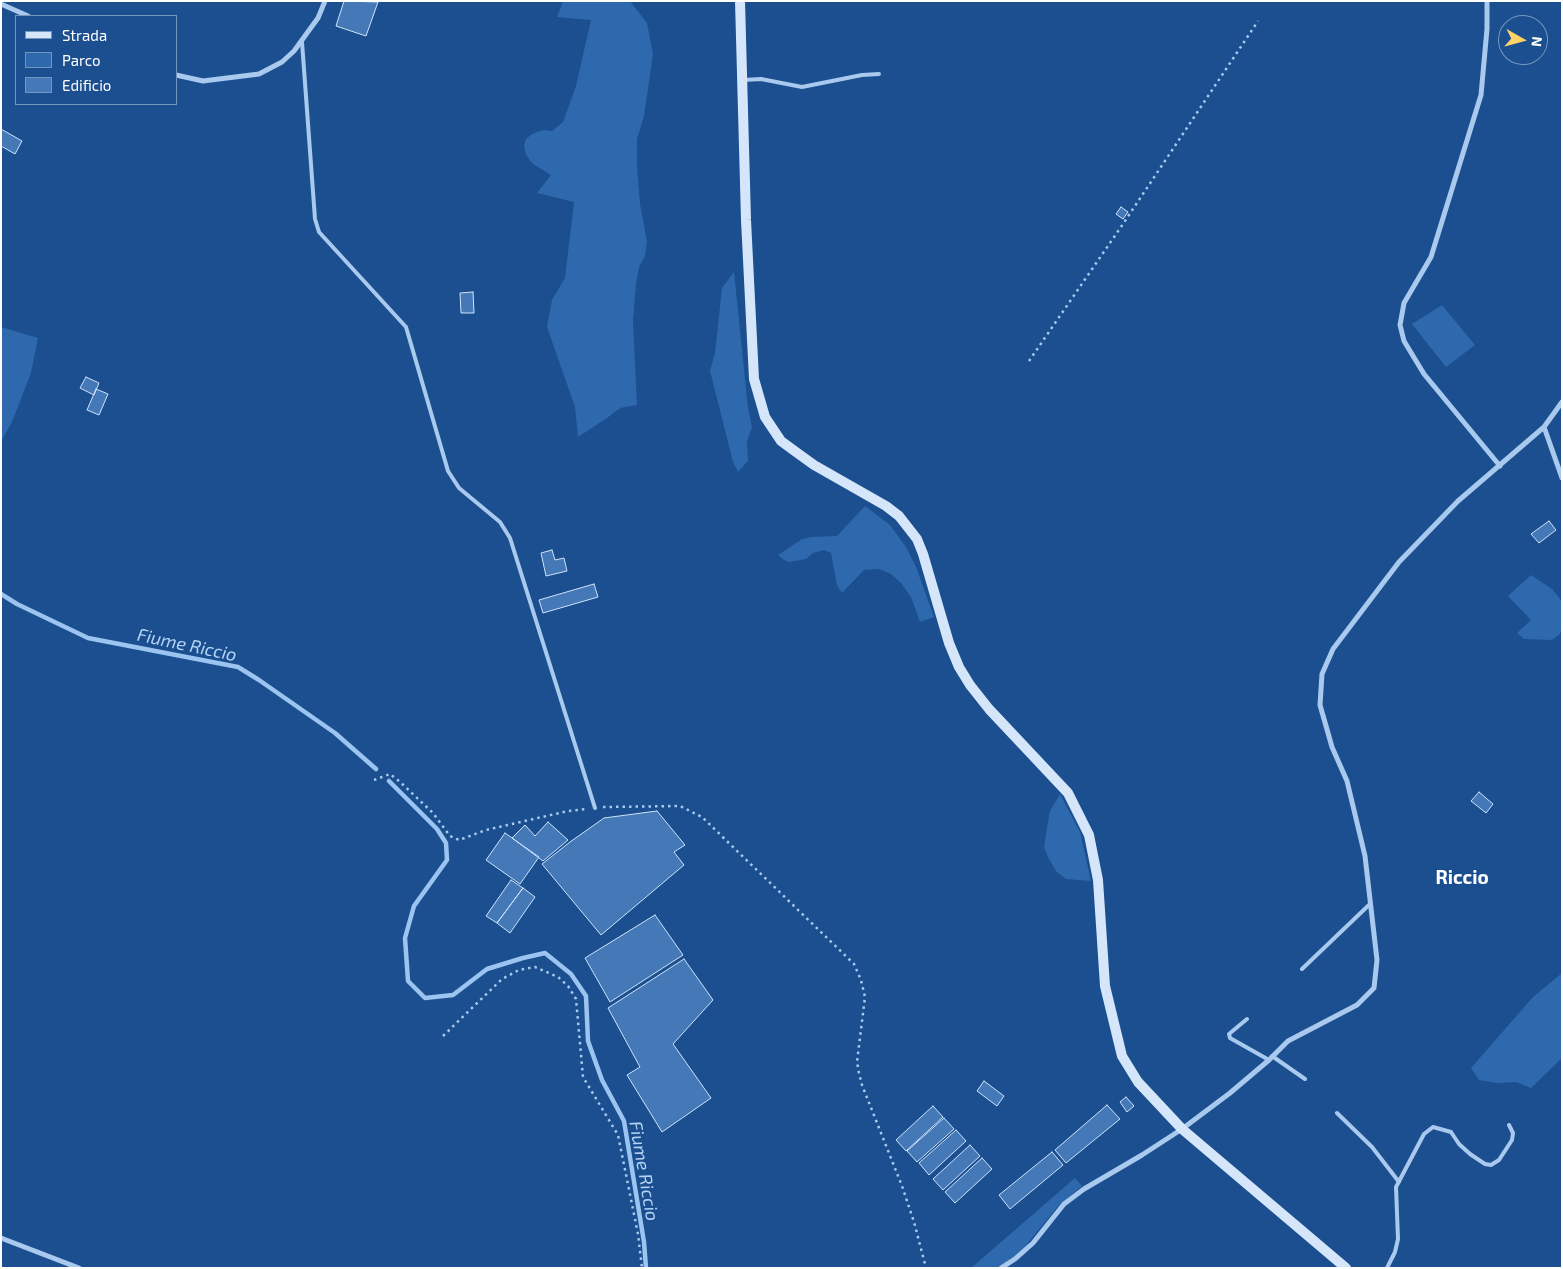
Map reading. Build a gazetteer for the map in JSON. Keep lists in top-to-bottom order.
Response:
{
  "districts": ["Riccio"],
  "water": ["Fiume Riccio"],
  "legend": ["Strada", "Parco", "Edificio"],
  "north": "right"
}
